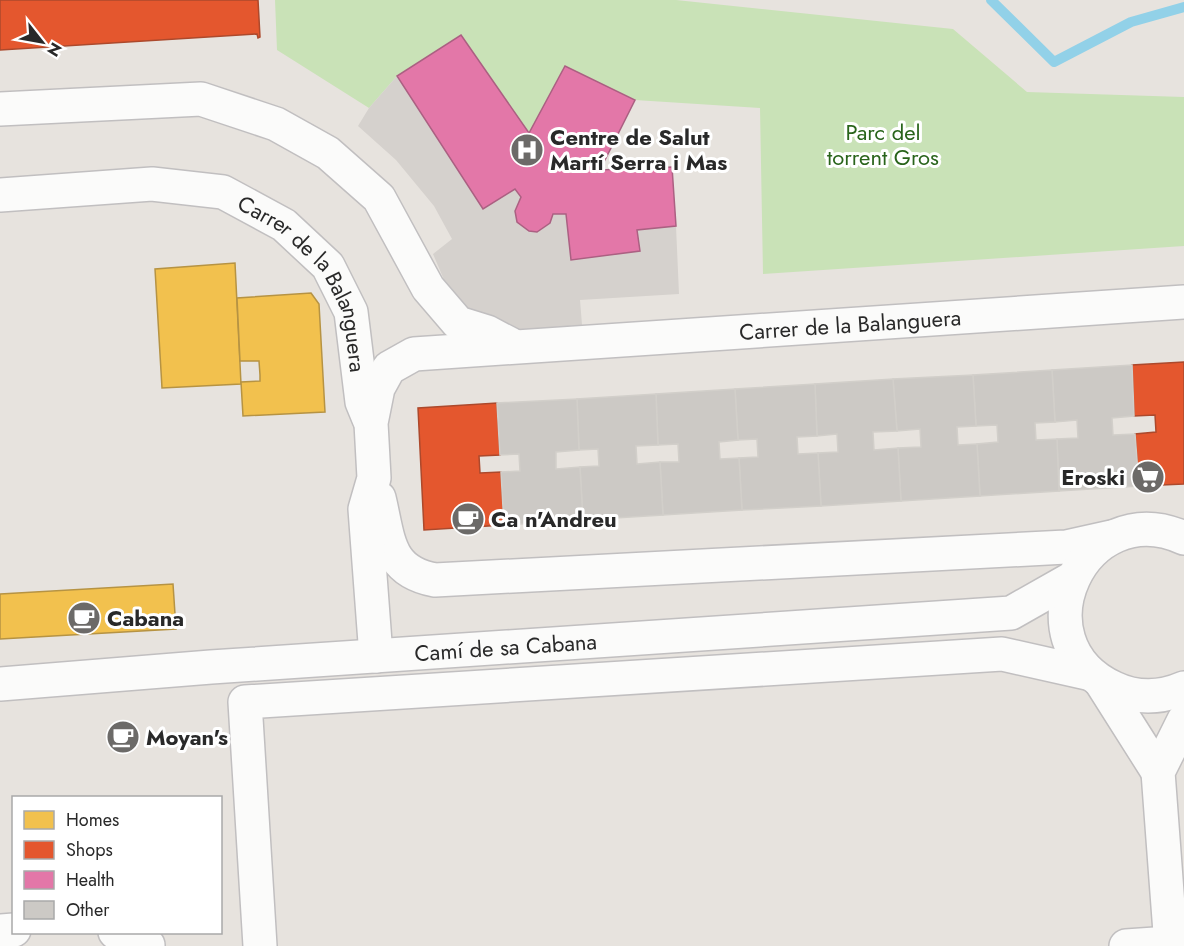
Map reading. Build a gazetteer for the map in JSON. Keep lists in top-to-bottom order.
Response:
{
  "streets": {
    "street": ["Carrer de la Balanguera", "Camí de sa Cabana"]
  },
  "parks": ["Parc del torrent Gros"],
  "places": {
    "hospital": ["Centre de Salut Martí Serra i Mas"],
    "supermarket": ["Eroski"],
    "cafe": ["Ca n'Andreu", "Cabana", "Moyan's"]
  },
  "legend": [
    "Homes",
    "Shops",
    "Health",
    "Other"
  ],
  "north": "bottom right"
}
